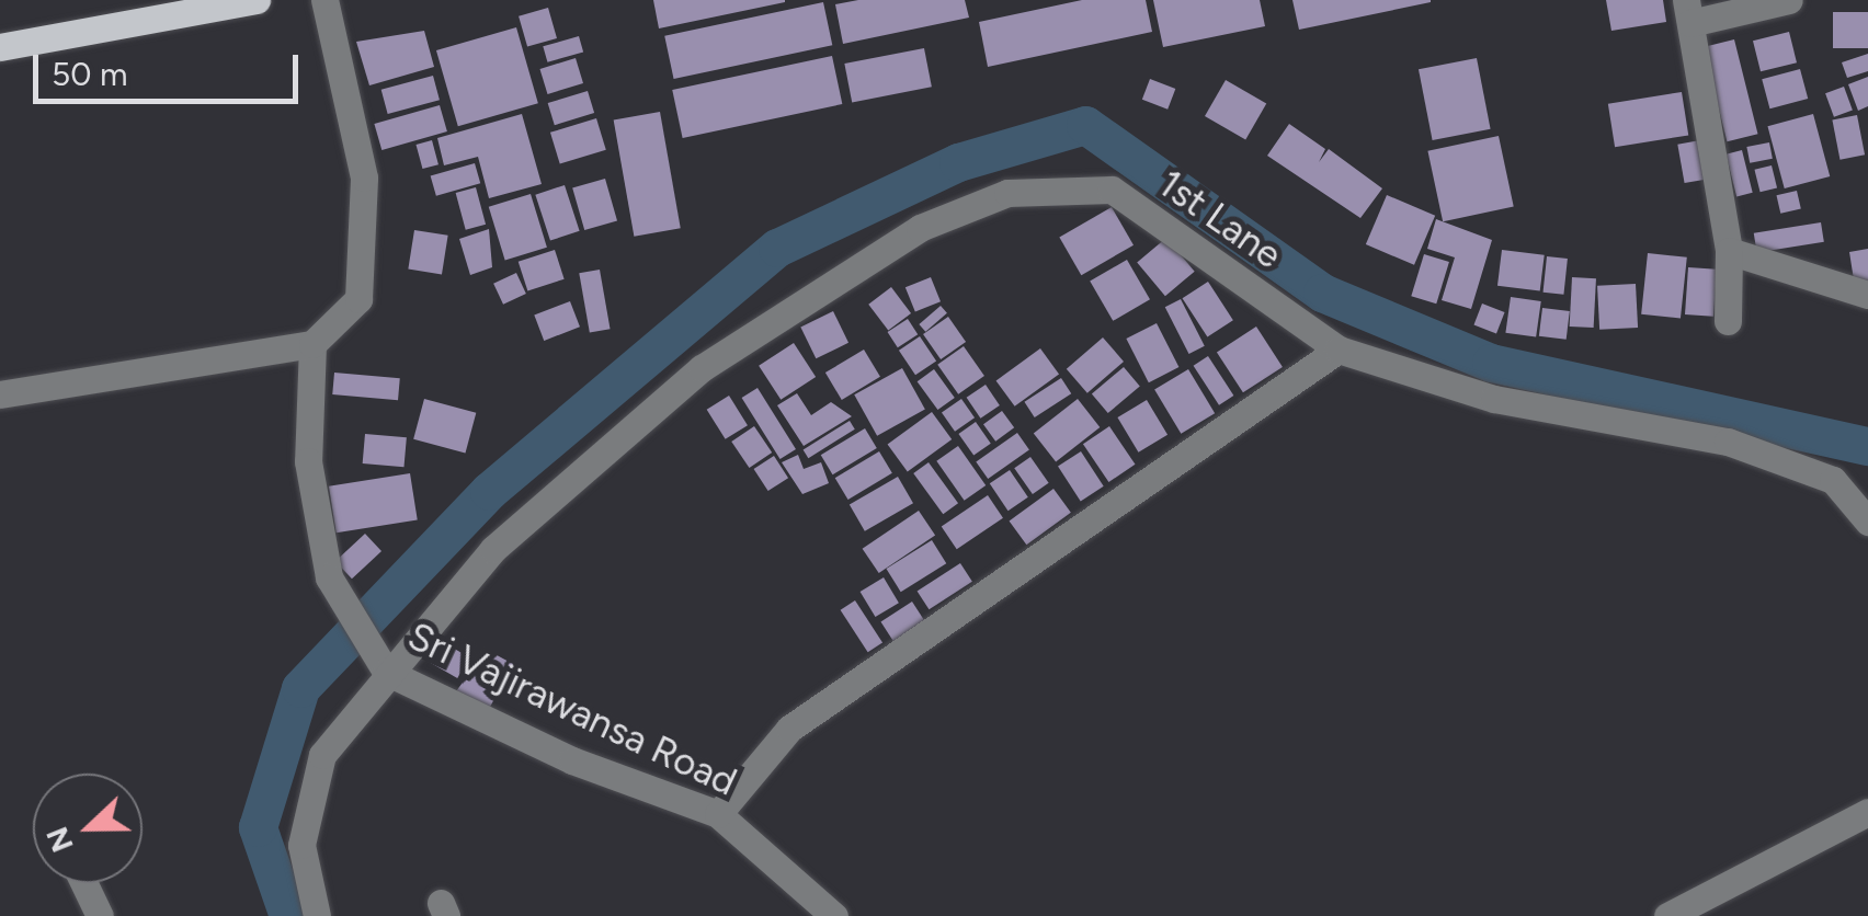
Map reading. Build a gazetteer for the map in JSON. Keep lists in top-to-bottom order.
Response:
{
  "streets": {
    "street": ["1st Lane", "Sri Vajirawansa Road"]
  },
  "crossings": [
    ["1st Lane", "Sri Vajirawansa Road"]
  ],
  "scale_bar": "50 m",
  "north": "left"
}
